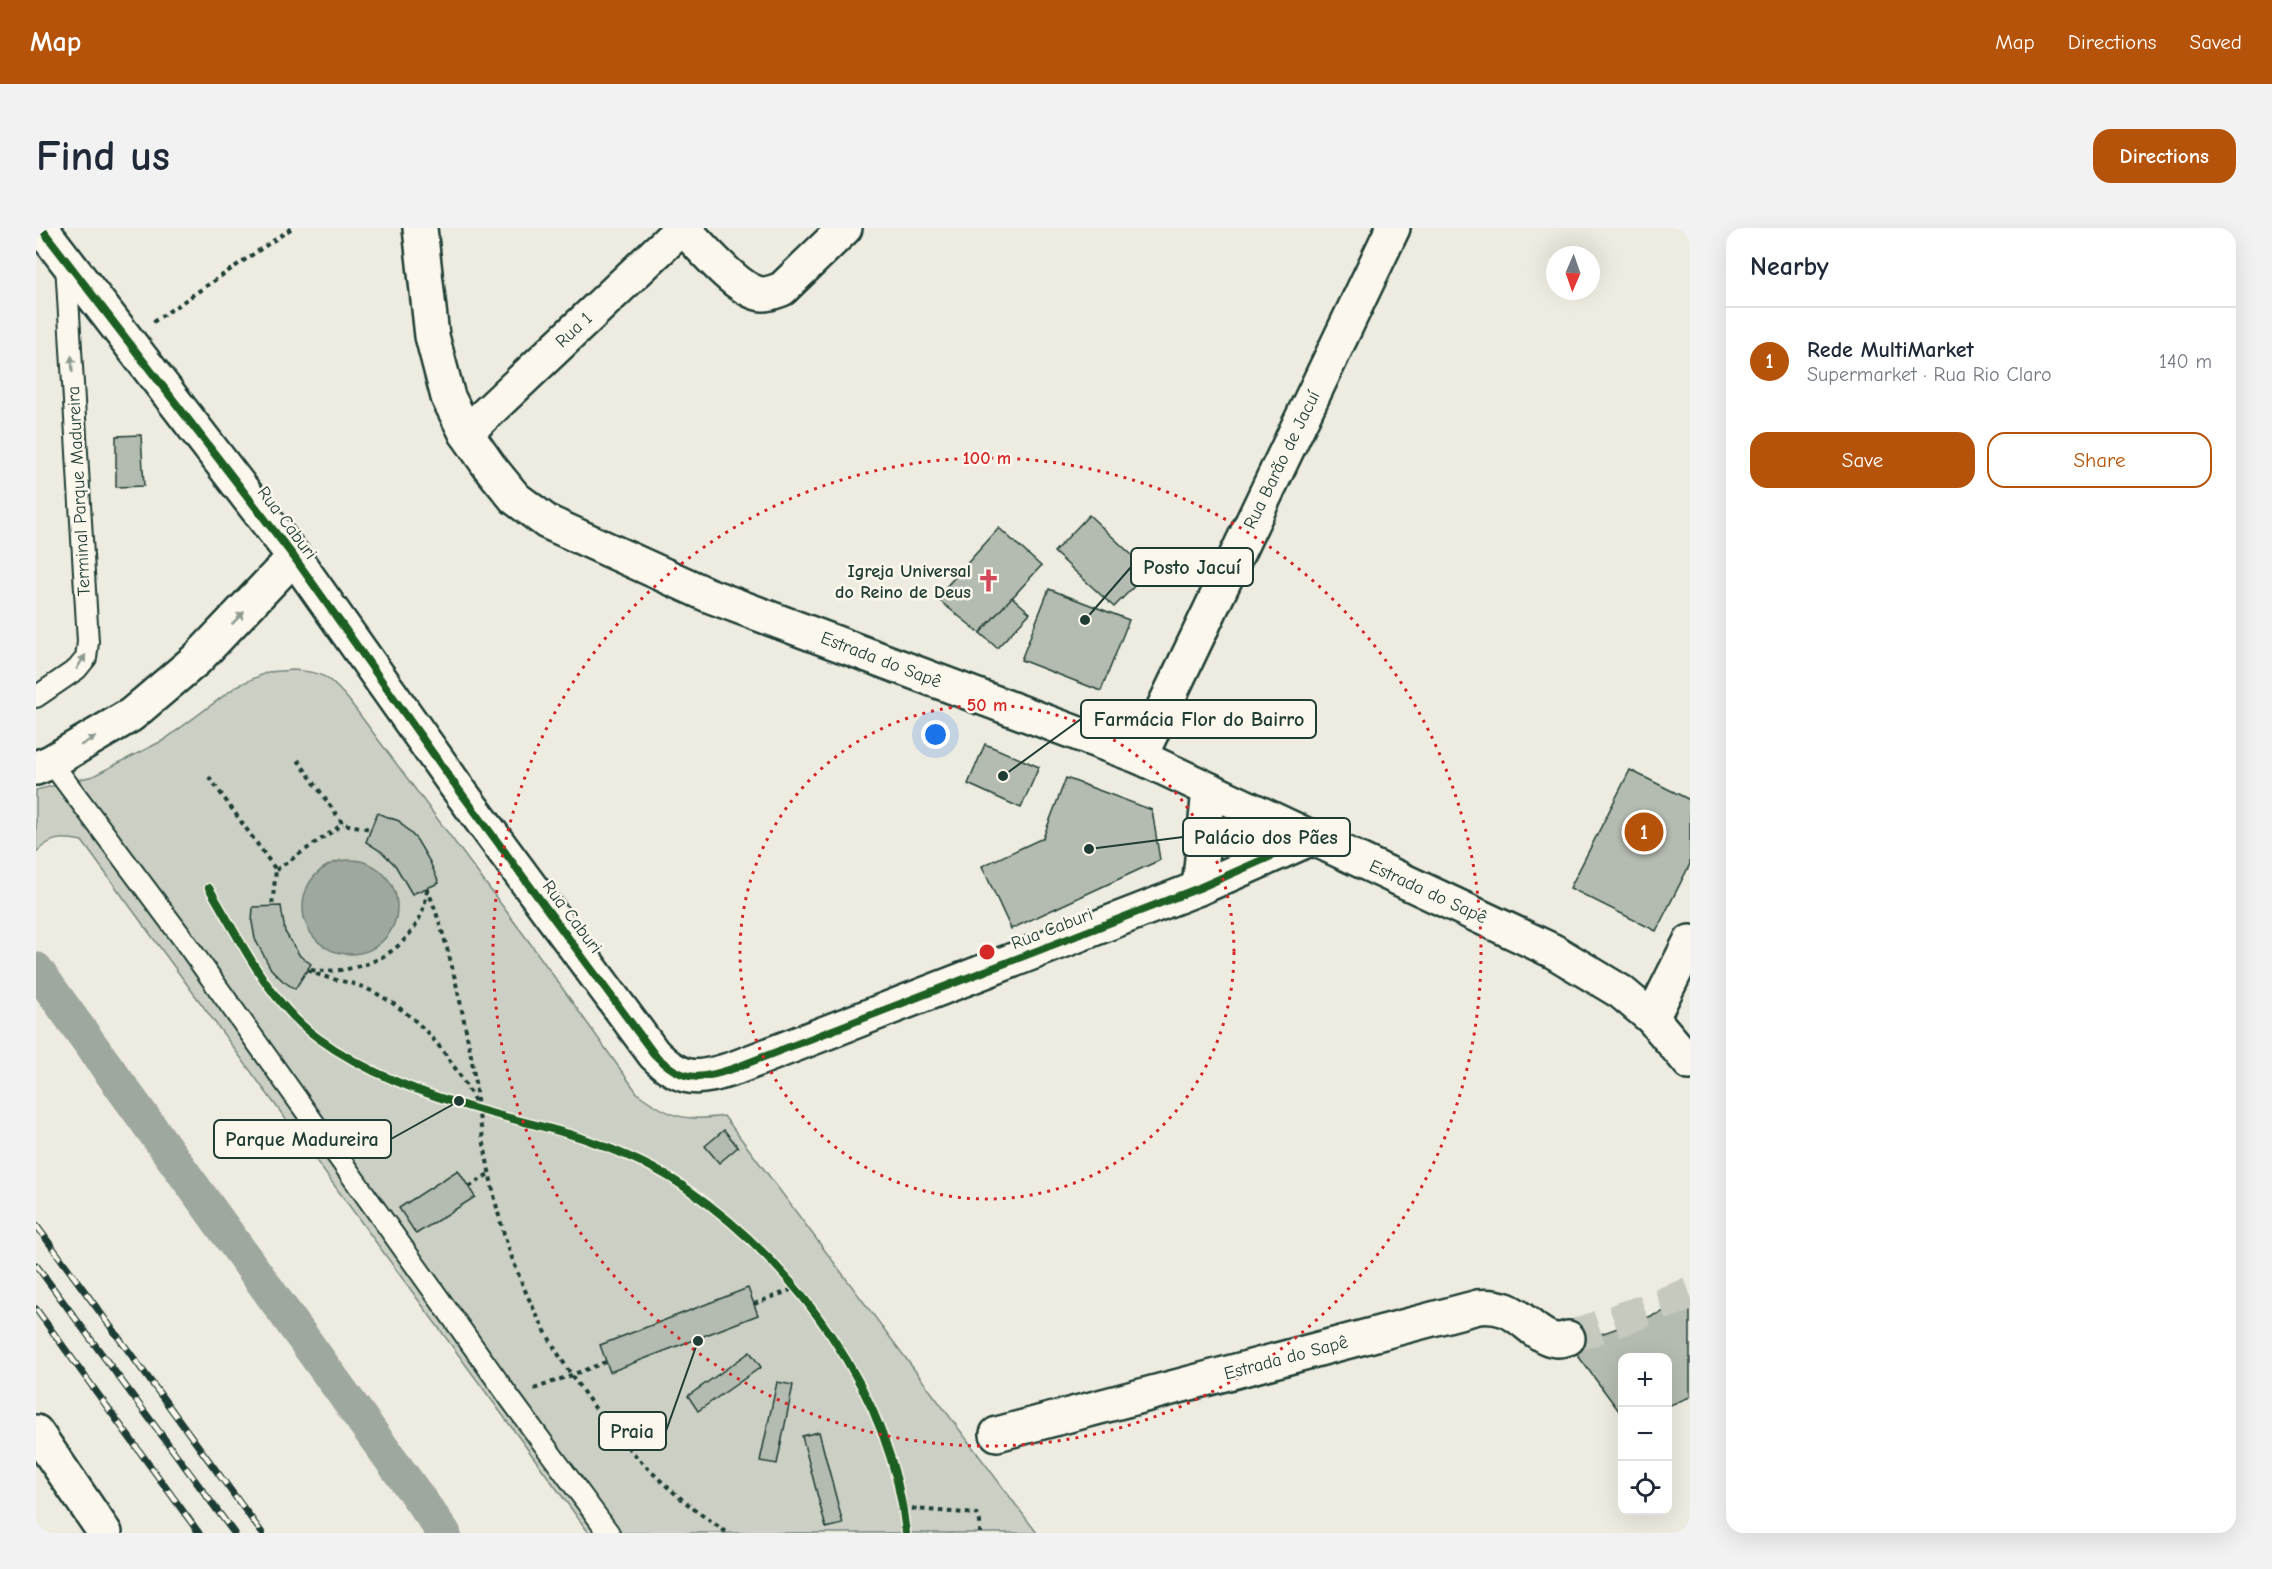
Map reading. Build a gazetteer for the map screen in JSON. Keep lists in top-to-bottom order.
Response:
{
  "streets": {
    "street": [
      "Rua 1",
      "Rua Barão de Jacuí",
      "Rua Caburi",
      "Estrada do Sapê"
    ],
    "lane": ["Terminal Parque Madureira"]
  },
  "crossings": [
    ["Rua 1", "Estrada do Sapê"],
    ["Rua Barão de Jacuí", "Estrada do Sapê"],
    ["Terminal Parque Madureira", "Rua Caburi"],
    ["Rua Caburi", "Estrada do Sapê"]
  ],
  "one_way": ["Terminal Parque Madureira"],
  "places": {
    "church": ["Igreja Universal do Reino de Deus"],
    "other": [
      "Posto Jacuí",
      "Farmácia Flor do Bairro",
      "Palácio dos Pães",
      "Parque Madureira",
      "Praia"
    ]
  },
  "north": "bottom",
  "page": {
    "header": "Map",
    "nav": ["Map", "Directions", "Saved"],
    "buttons": [
      "Directions",
      ["Save", "Share"]
    ],
    "title": "Find us",
    "heading": "Nearby",
    "list": [
      {
        "mark": "1",
        "name": "Rede MultiMarket",
        "note": "Supermarket · Rua Rio Claro",
        "value": "140 m"
      }
    ],
    "pins": "1",
    "map_buttons": ["+", "−"]
  },
  "rings": ["100 m", "50 m"]
}
